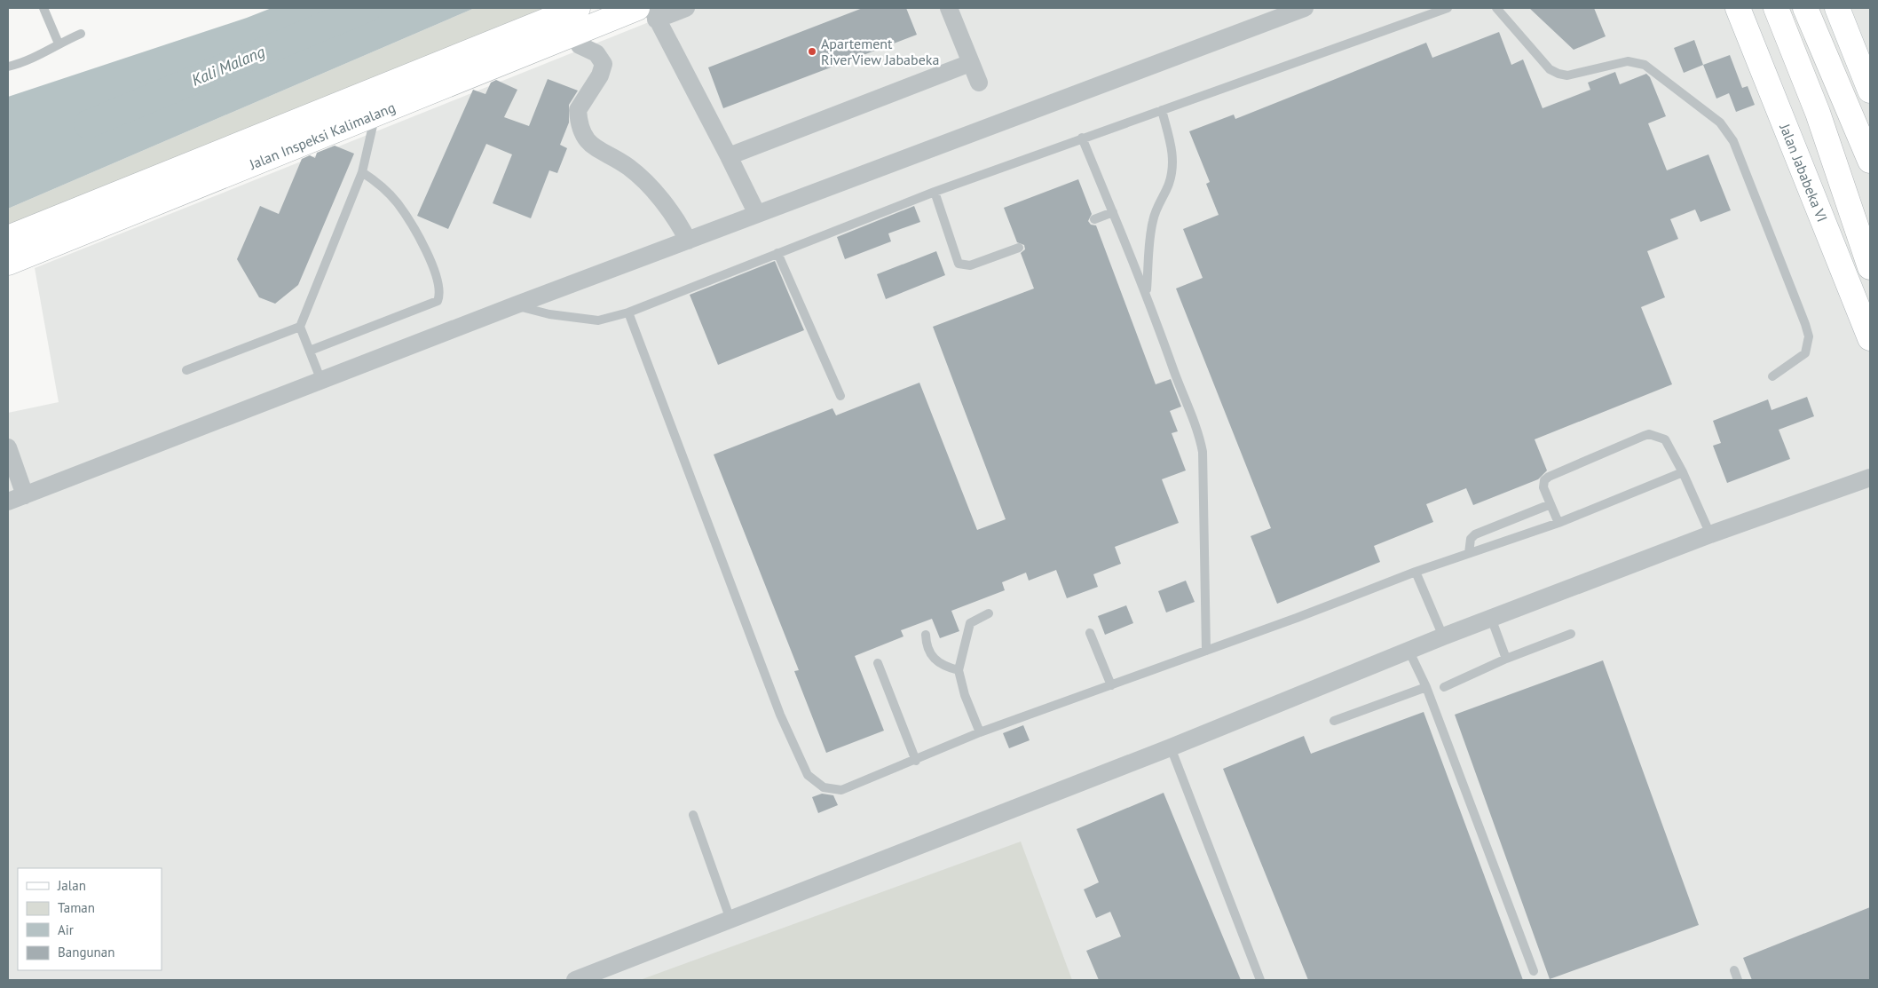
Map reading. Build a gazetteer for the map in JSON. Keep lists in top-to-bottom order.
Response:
{
  "streets": {
    "main road": ["Jalan Inspeksi Kalimalang", "Jalan Jababeka VI"]
  },
  "water": ["Kali Malang"],
  "places": ["Apartement RiverView Jababeka"],
  "legend": [
    "Jalan",
    "Taman",
    "Air",
    "Bangunan"
  ]
}
